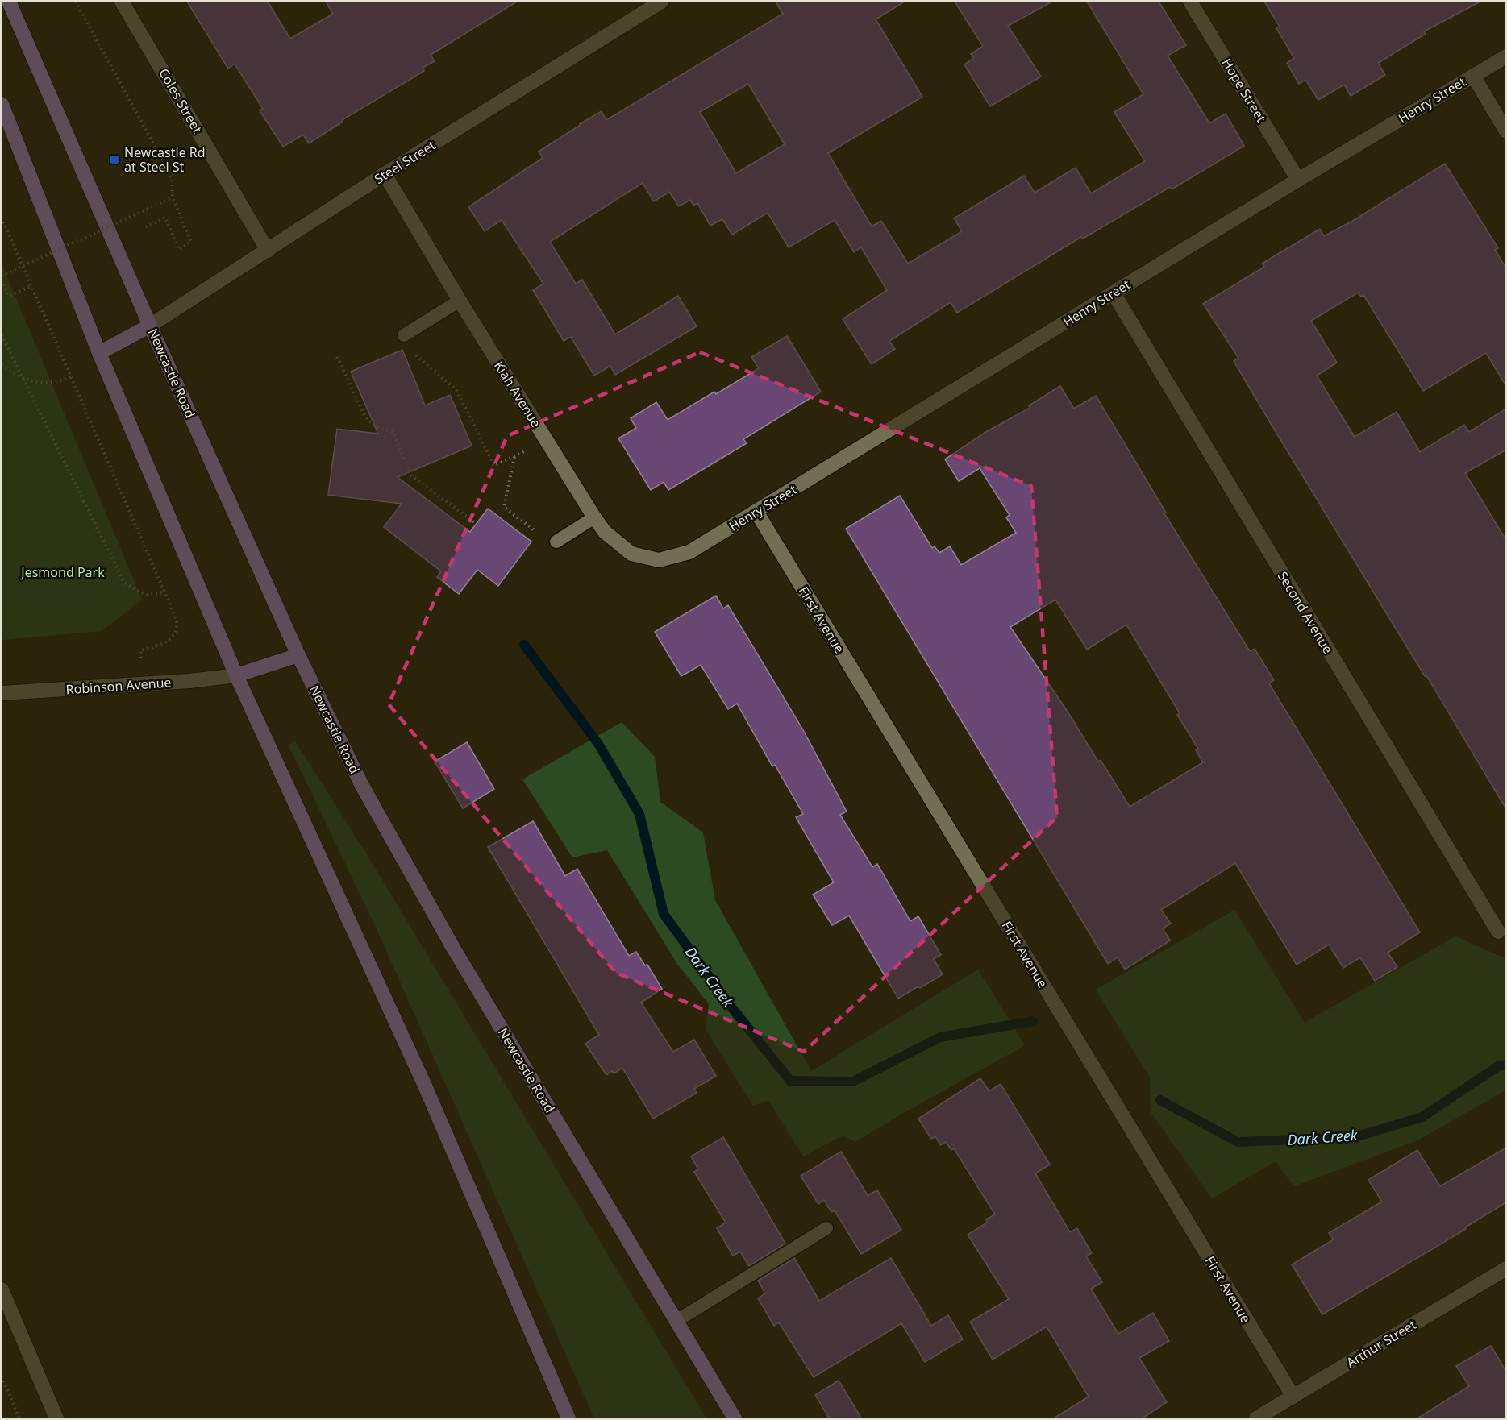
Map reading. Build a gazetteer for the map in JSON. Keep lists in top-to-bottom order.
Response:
{
  "streets": {
    "highway": ["Newcastle Road"],
    "street": [
      "Hope Street",
      "Henry Street",
      "Coles Street",
      "Steel Street",
      "Kiah Avenue",
      "Second Avenue",
      "First Avenue",
      "Robinson Avenue",
      "Arthur Street"
    ]
  },
  "crossings": [
    ["Hope Street", "Henry Street"],
    ["Henry Street", "Kiah Avenue"],
    ["Henry Street", "Second Avenue"],
    ["Henry Street", "First Avenue"],
    ["Coles Street", "Steel Street"],
    ["Steel Street", "Newcastle Road"],
    ["Steel Street", "Kiah Avenue"],
    ["First Avenue", "Arthur Street"]
  ],
  "water": ["Dark Creek"],
  "parks": ["Jesmond Park"],
  "places": {
    "transit": ["Newcastle Rd at Steel St"]
  }
}
